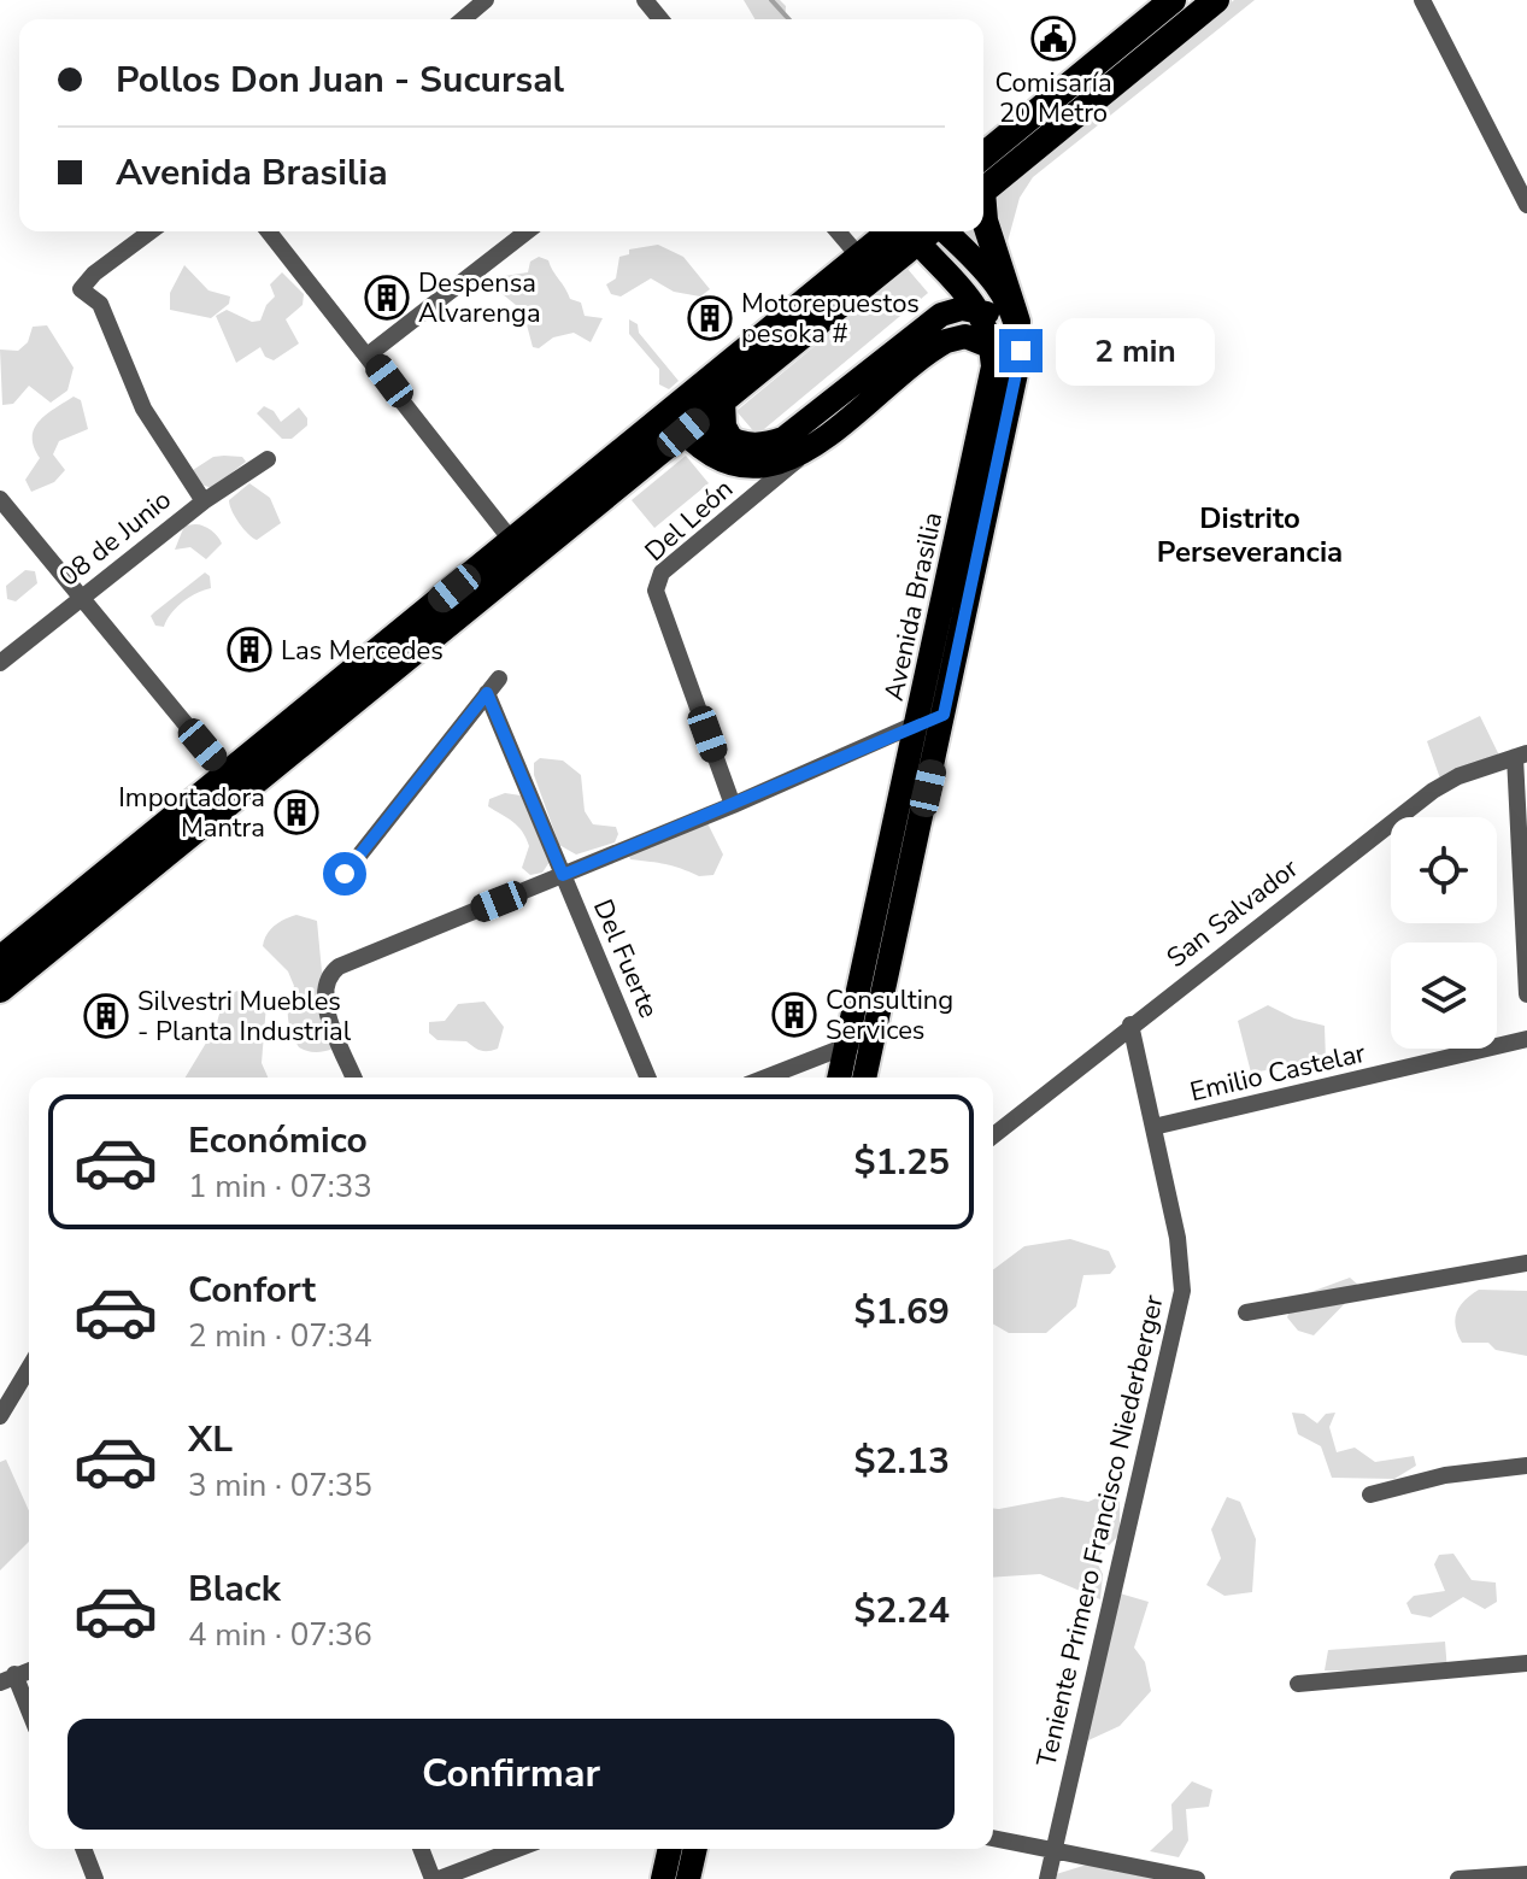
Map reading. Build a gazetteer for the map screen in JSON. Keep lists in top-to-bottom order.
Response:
{
  "streets": {
    "main road": ["Avenida Brasilia"],
    "street": [
      "Del León",
      "08 de Junio",
      "San Salvador",
      "Del Fuerte",
      "Emilio Castelar",
      "Teniente Primero Francisco Niederberger"
    ]
  },
  "crossings": [
    ["San Salvador", "Teniente Primero Francisco Niederberger"],
    ["Emilio Castelar", "Teniente Primero Francisco Niederberger"]
  ],
  "districts": ["Distrito Perseverancia"],
  "places": {
    "public building": ["Comisaría 20 Metro"],
    "building": [
      "Despensa Alvarenga",
      "Motorepuestos pesoka #",
      "Las Mercedes",
      "Importadora Mantra",
      "Consulting Services",
      "Silvestri Muebles - Planta Industrial"
    ]
  },
  "page": {
    "banner": ["Pollos Don Juan - Sucursal", "Avenida Brasilia"],
    "bubble": "2 min",
    "list": [
      {
        "name": "Económico",
        "note": "1 min · 07:33",
        "value": "$1.25"
      },
      {
        "name": "Confort",
        "note": "2 min · 07:34",
        "value": "$1.69"
      },
      {
        "name": "XL",
        "note": "3 min · 07:35",
        "value": "$2.13"
      },
      {
        "name": "Black",
        "note": "4 min · 07:36",
        "value": "$2.24"
      }
    ],
    "buttons": "Confirmar"
  }
}
